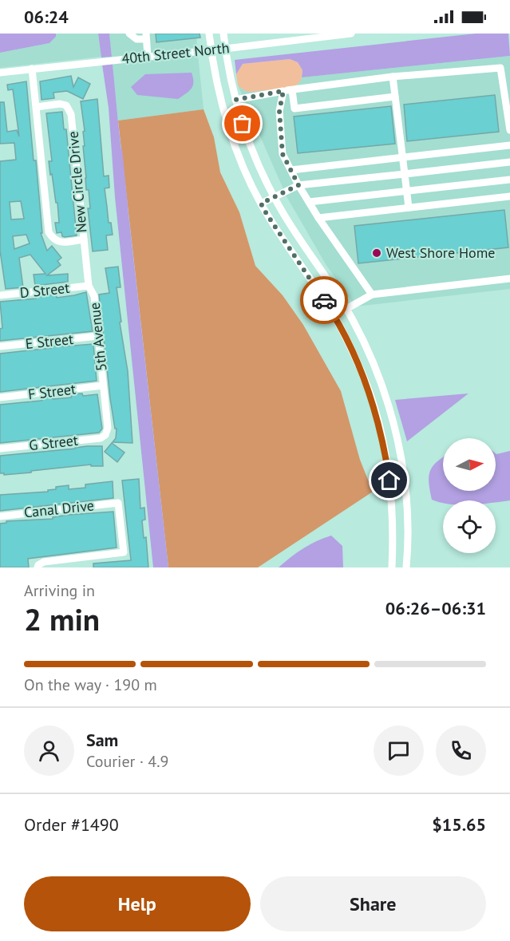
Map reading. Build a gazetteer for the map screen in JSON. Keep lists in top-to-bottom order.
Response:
{
  "streets": {
    "street": [
      "40th Street North",
      "New Circle Drive",
      "D Street",
      "5th Avenue",
      "E Street",
      "F Street",
      "G Street",
      "Canal Drive"
    ]
  },
  "crossings": [
    ["40th Street North", "New Circle Drive"],
    ["New Circle Drive", "5th Avenue"],
    ["D Street", "5th Avenue"],
    ["5th Avenue", "E Street"],
    ["5th Avenue", "F Street"],
    ["5th Avenue", "G Street"]
  ],
  "places": ["West Shore Home"],
  "north": "right",
  "page": {
    "status": "06:24",
    "heading": ["2 min", "Arriving in", "06:26–06:31"],
    "panel": [
      "Sam",
      "Courier · 4.9",
      "Order #1490",
      "$15.65"
    ],
    "bar": "On the way · 190 m",
    "buttons": ["Help", "Share"]
  }
}
